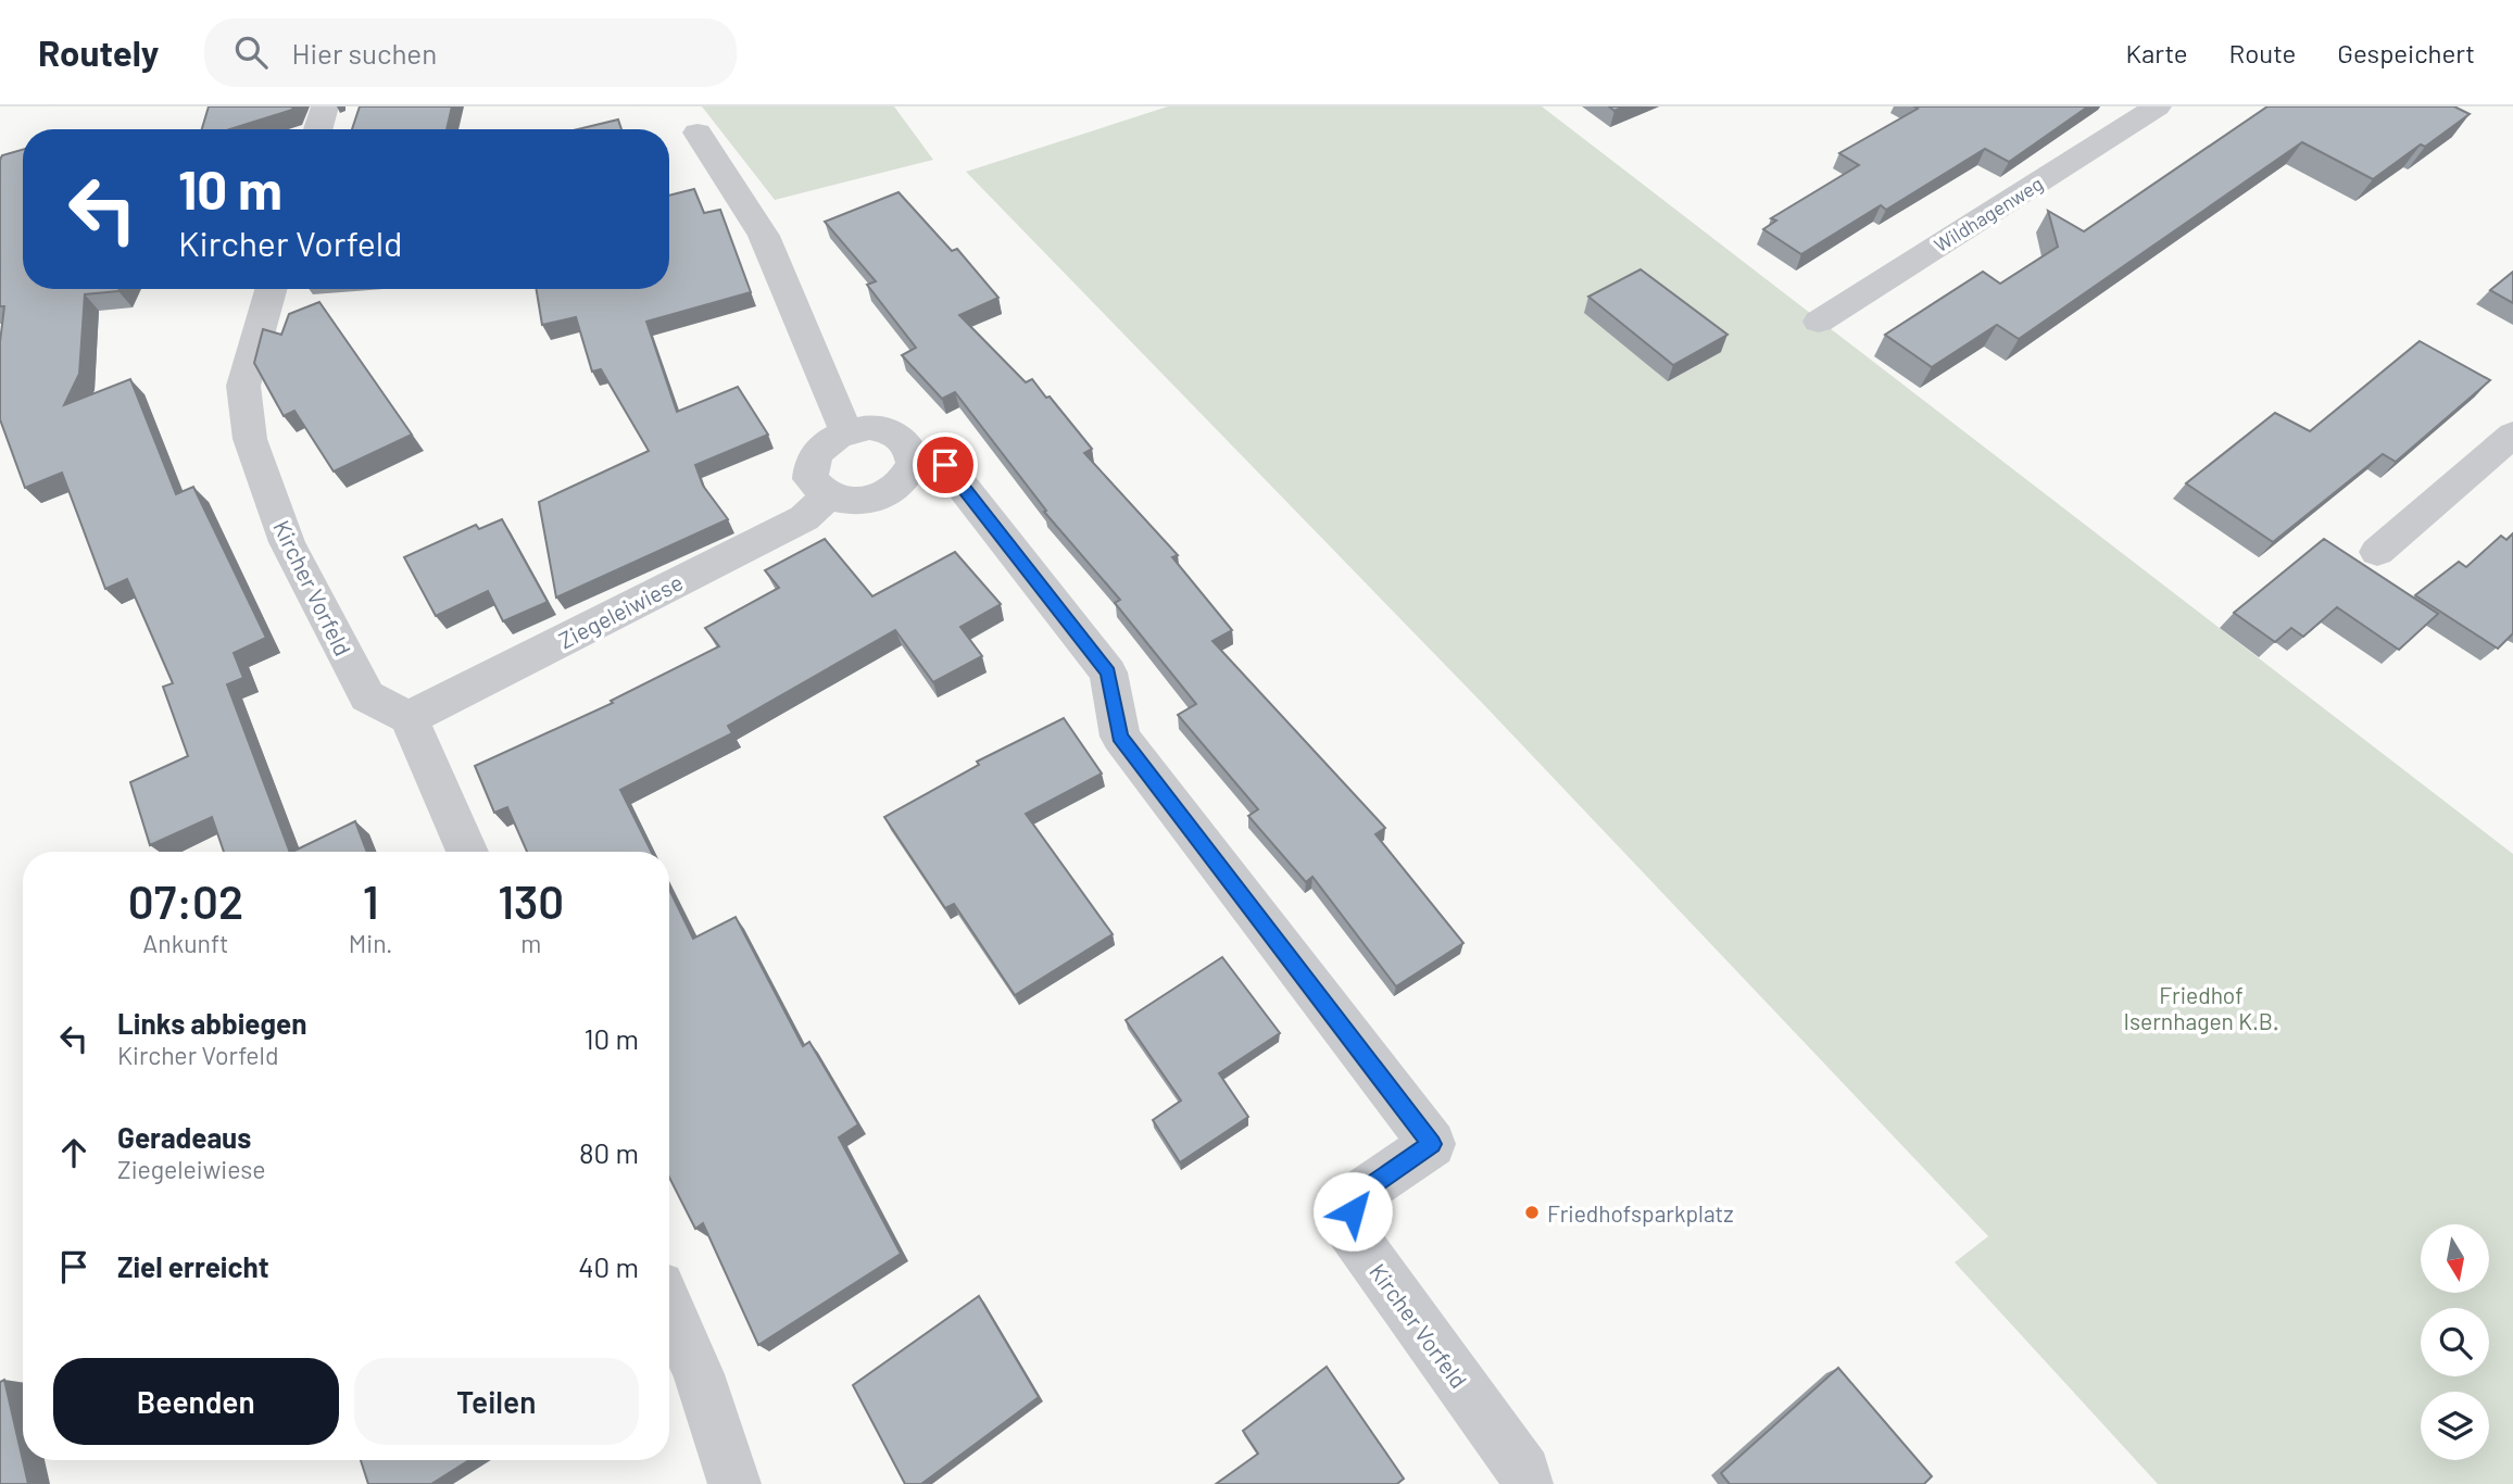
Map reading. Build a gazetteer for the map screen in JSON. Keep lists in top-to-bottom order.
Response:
{
  "streets": {
    "street": ["Wildhagenweg", "Kircher Vorfeld", "Ziegeleiwiese"]
  },
  "crossings": [
    ["Kircher Vorfeld", "Ziegeleiwiese"]
  ],
  "parks": ["Friedhof Isernhagen K.B."],
  "places": ["Friedhofsparkplatz"],
  "north": "bottom",
  "page": {
    "header": "Routely",
    "search": "Hier suchen",
    "nav": ["Karte", "Route", "Gespeichert"],
    "turn": ["10 m", "Kircher Vorfeld"],
    "eta": [
      "07:02",
      "Ankunft",
      "1",
      "Min.",
      "130",
      "m"
    ],
    "list": [
      {
        "name": "Links abbiegen",
        "note": "Kircher Vorfeld",
        "value": "10 m"
      },
      {
        "name": "Geradeaus",
        "note": "Ziegeleiwiese",
        "value": "80 m"
      },
      {
        "name": "Ziel erreicht",
        "value": "40 m"
      }
    ],
    "buttons": ["Beenden", "Teilen"]
  }
}
